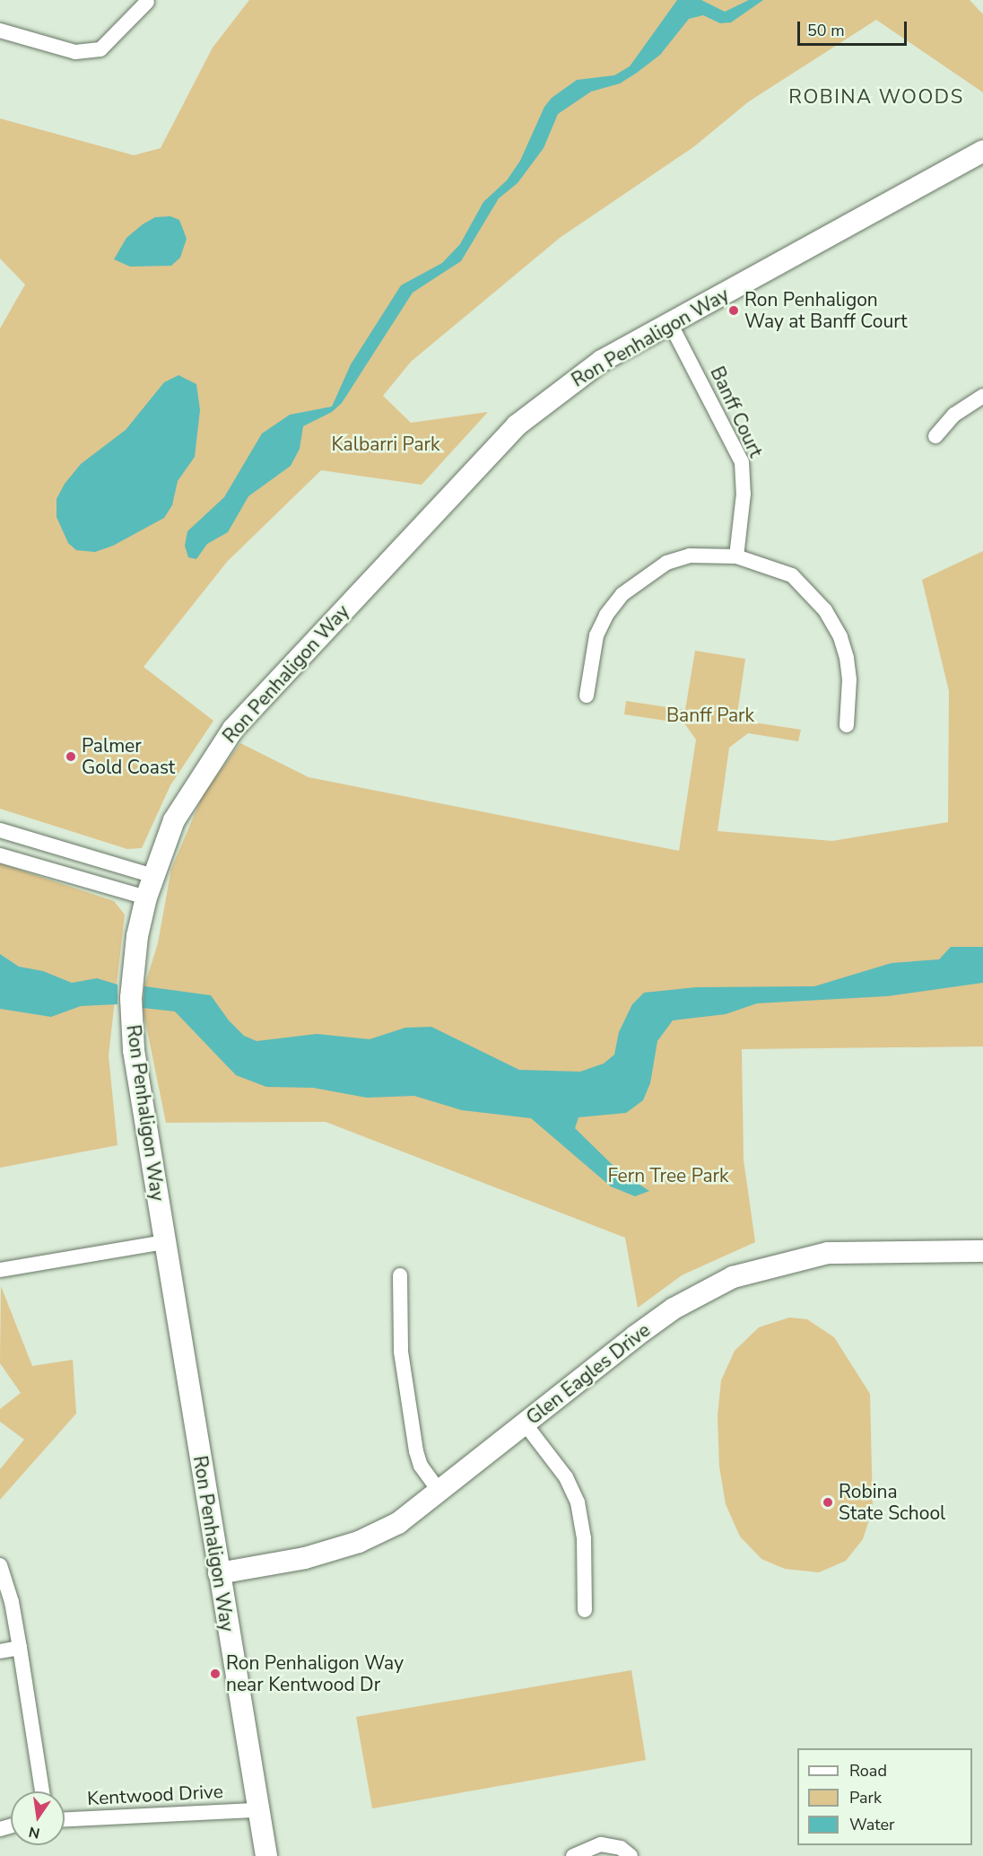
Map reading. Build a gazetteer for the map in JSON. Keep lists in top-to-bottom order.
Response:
{
  "streets": {
    "street": [
      "Ron Penhaligon Way",
      "Banff Court",
      "Glen Eagles Drive",
      "Kentwood Drive"
    ]
  },
  "crossings": [
    ["Ron Penhaligon Way", "Banff Court"],
    ["Ron Penhaligon Way", "Glen Eagles Drive"],
    ["Ron Penhaligon Way", "Kentwood Drive"]
  ],
  "districts": ["ROBINA WOODS"],
  "parks": ["Kalbarri Park", "Banff Park", "Fern Tree Park"],
  "places": [
    "Ron Penhaligon Way at Banff Court",
    "Palmer Gold Coast",
    "Robina State School",
    "Ron Penhaligon Way near Kentwood Dr"
  ],
  "legend": ["Road", "Park", "Water"],
  "scale_bar": "50 m",
  "north": "bottom"
}
